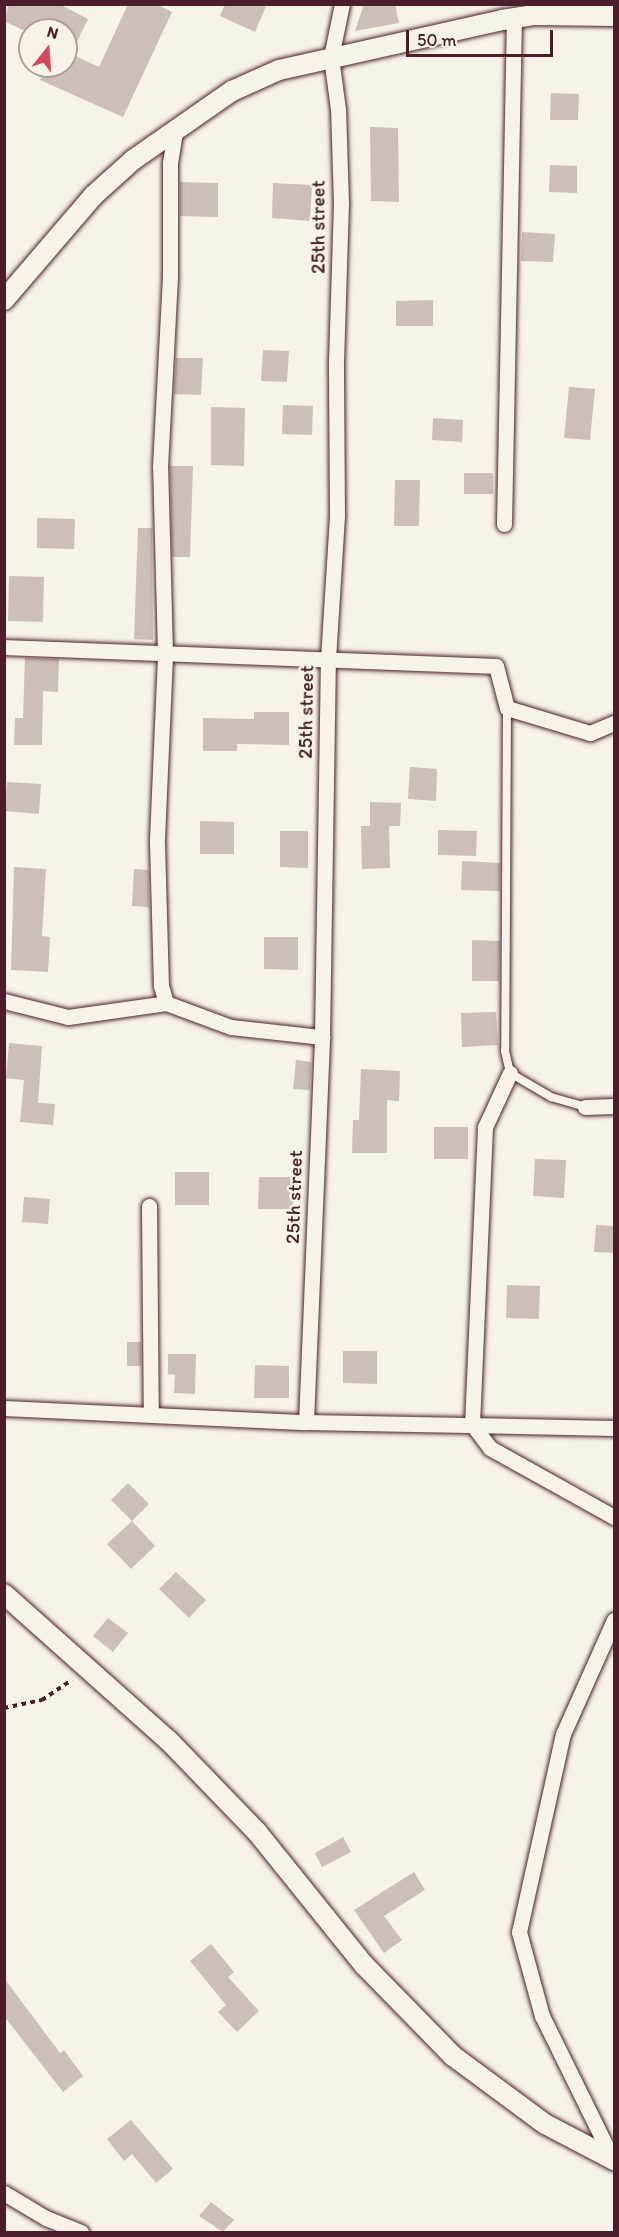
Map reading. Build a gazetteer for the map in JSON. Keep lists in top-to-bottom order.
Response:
{
  "streets": {
    "street": ["25th street"]
  },
  "scale_bar": "50 m",
  "north": "top"
}
